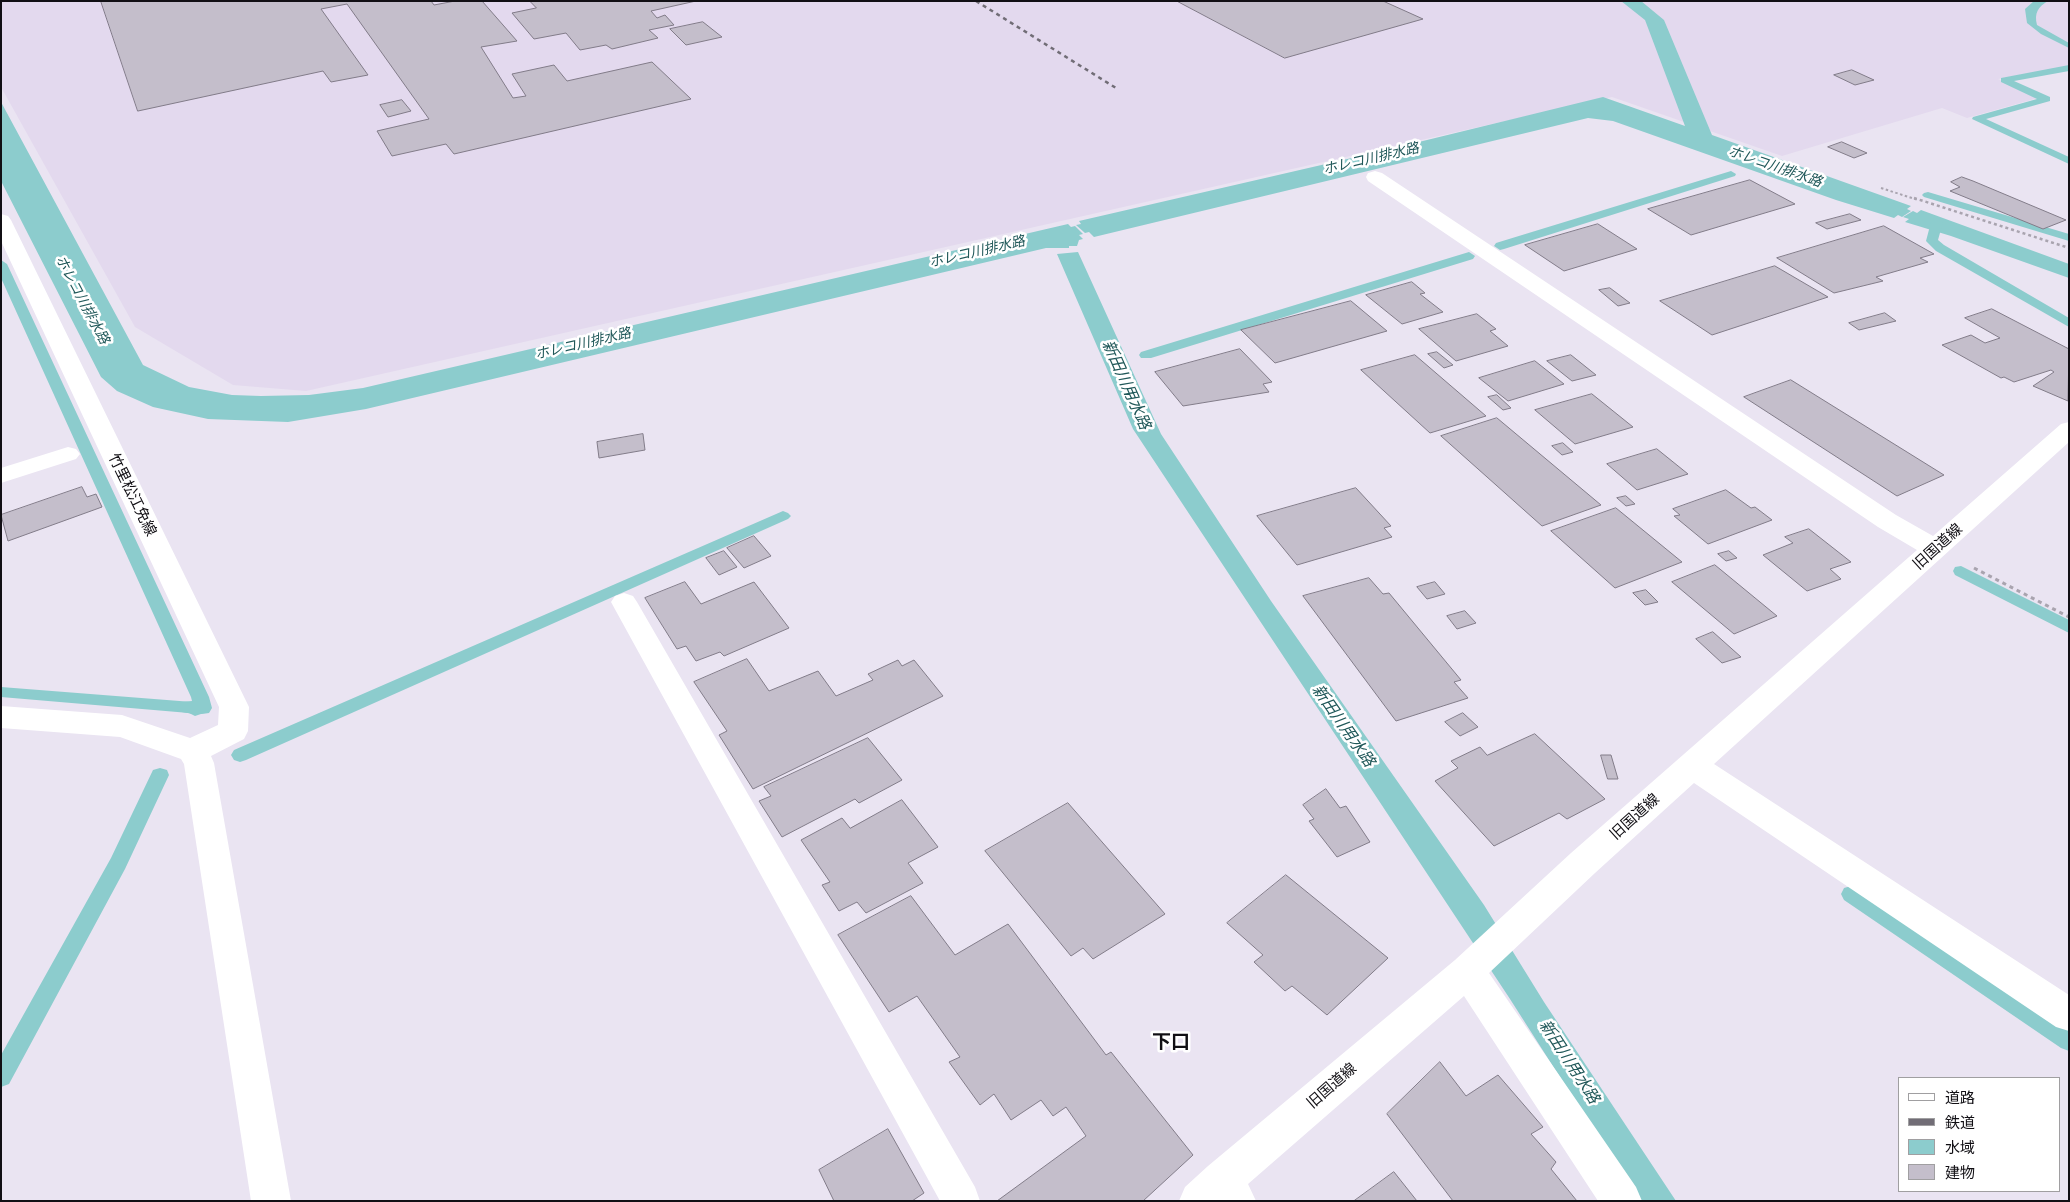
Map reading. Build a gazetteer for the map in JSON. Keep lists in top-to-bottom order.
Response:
{
  "streets": {
    "street": ["竹里松江免線", "旧国道線"]
  },
  "districts": ["下口"],
  "water": ["ホレコ川排水路", "新田川用水路"],
  "legend": [
    "道路",
    "鉄道",
    "水域",
    "建物"
  ]
}
